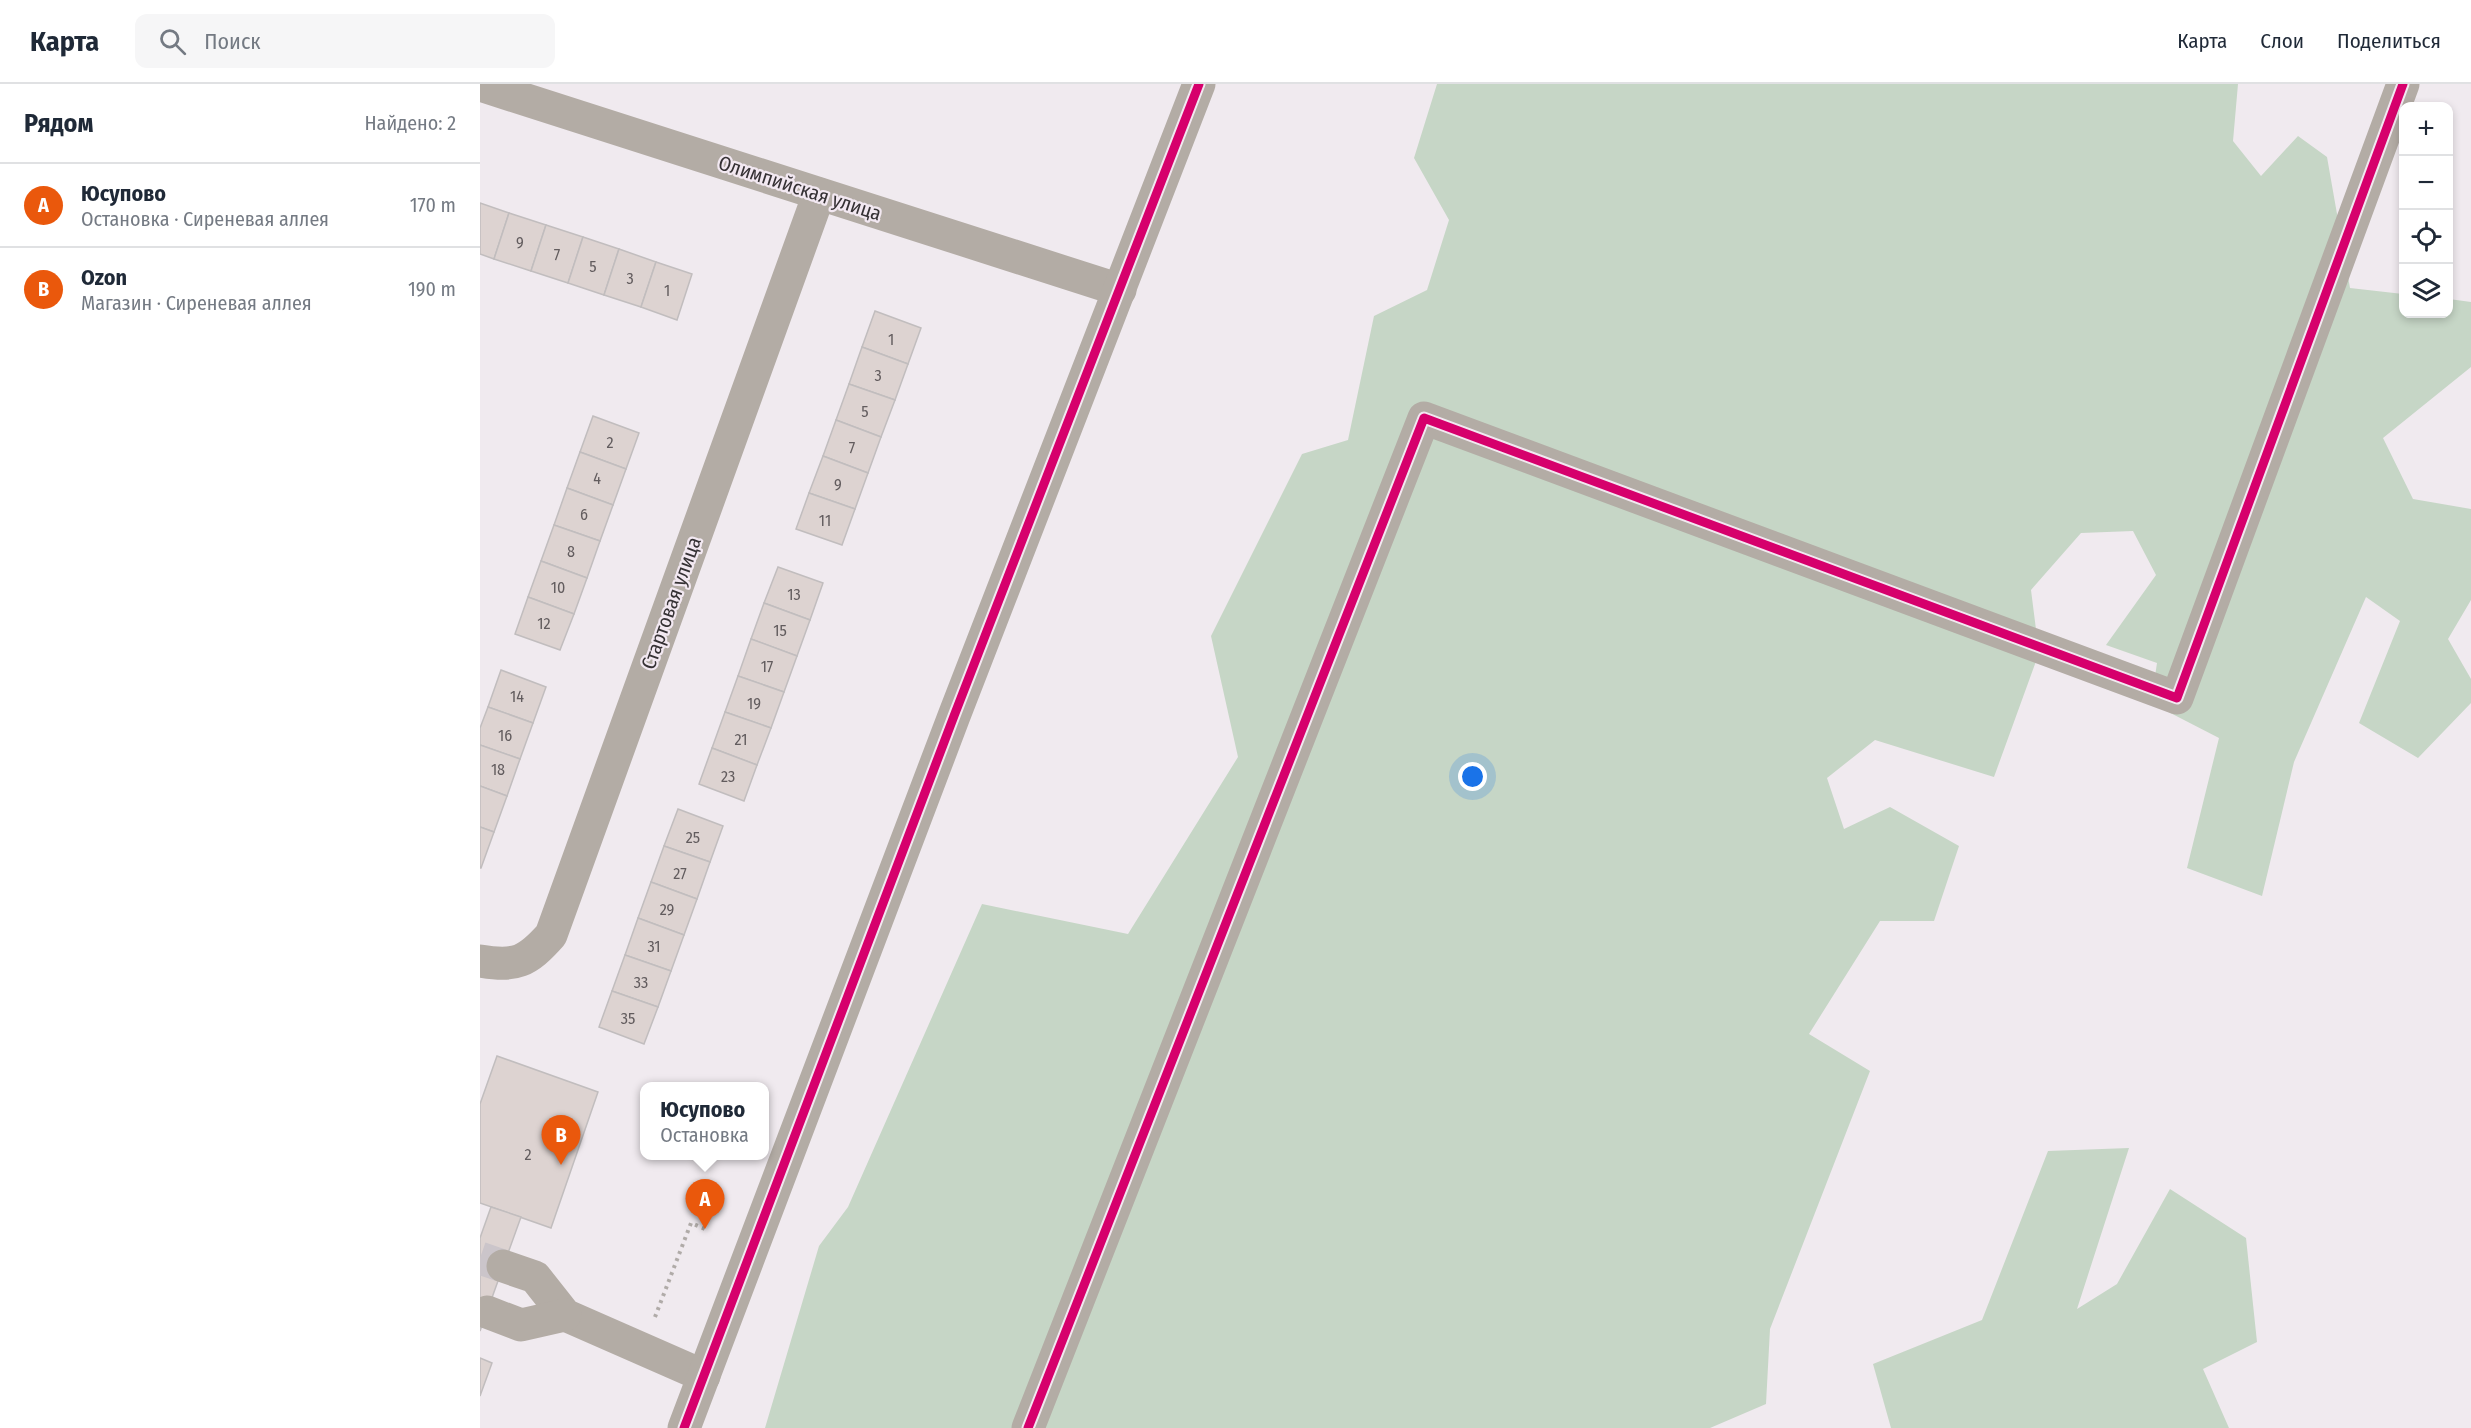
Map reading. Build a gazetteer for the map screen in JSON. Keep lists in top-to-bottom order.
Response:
{
  "streets": {
    "street": ["Олимпийская улица", "Стартовая улица"]
  },
  "crossings": [
    ["Олимпийская улица", "Стартовая улица"]
  ],
  "house_numbers": [
    "9",
    "7",
    "5",
    "3",
    "1",
    "1",
    "3",
    "5",
    "2",
    "7",
    "4",
    "9",
    "6",
    "11",
    "8",
    "10",
    "13",
    "12",
    "15",
    "17",
    "14",
    "19",
    "16",
    "21",
    "18",
    "23",
    "25",
    "27",
    "29",
    "31",
    "33",
    "35",
    "2"
  ],
  "page": {
    "header": "Карта",
    "search": "Поиск",
    "nav": ["Карта", "Слои", "Поделиться"],
    "heading": ["Рядом", "Найдено: 2"],
    "map_buttons": ["+", "−"],
    "list": [
      {
        "mark": "A",
        "name": "Юсупово",
        "note": "Остановка · Сиреневая аллея",
        "value": "170 m"
      },
      {
        "mark": "B",
        "name": "Ozon",
        "note": "Магазин · Сиреневая аллея",
        "value": "190 m"
      }
    ],
    "popup": ["Юсупово", "Остановка"],
    "pins": ["B", "A"]
  }
}
